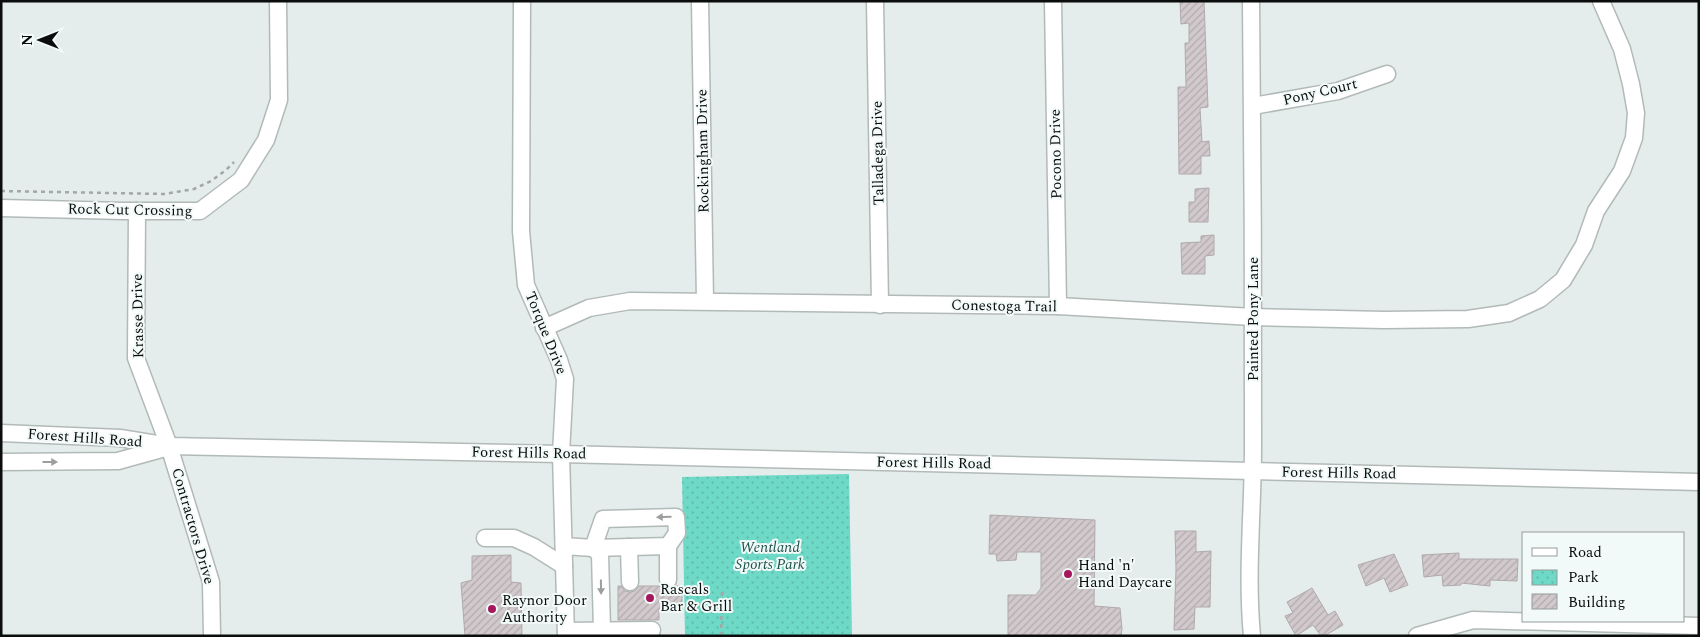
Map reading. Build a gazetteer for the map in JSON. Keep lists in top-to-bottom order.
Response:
{
  "streets": {
    "street": [
      "Pony Court",
      "Rockingham Drive",
      "Talladega Drive",
      "Pocono Drive",
      "Rock Cut Crossing",
      "Conestoga Trail",
      "Krasse Drive",
      "Painted Pony Lane",
      "Torque Drive",
      "Forest Hills Road",
      "Contractors Drive"
    ]
  },
  "crossings": [
    ["Pony Court", "Painted Pony Lane"],
    ["Rockingham Drive", "Conestoga Trail"],
    ["Talladega Drive", "Conestoga Trail"],
    ["Pocono Drive", "Conestoga Trail"],
    ["Rock Cut Crossing", "Krasse Drive"],
    ["Conestoga Trail", "Painted Pony Lane"],
    ["Conestoga Trail", "Torque Drive"],
    ["Krasse Drive", "Forest Hills Road"],
    ["Krasse Drive", "Contractors Drive"],
    ["Painted Pony Lane", "Forest Hills Road"],
    ["Torque Drive", "Forest Hills Road"],
    ["Forest Hills Road", "Contractors Drive"]
  ],
  "parks": ["Wentland Sports Park"],
  "places": ["Hand 'n' Hand Daycare", "Rascals Bar & Grill", "Raynor Door Authority"],
  "legend": ["Road", "Park", "Building"],
  "north": "left"
}
